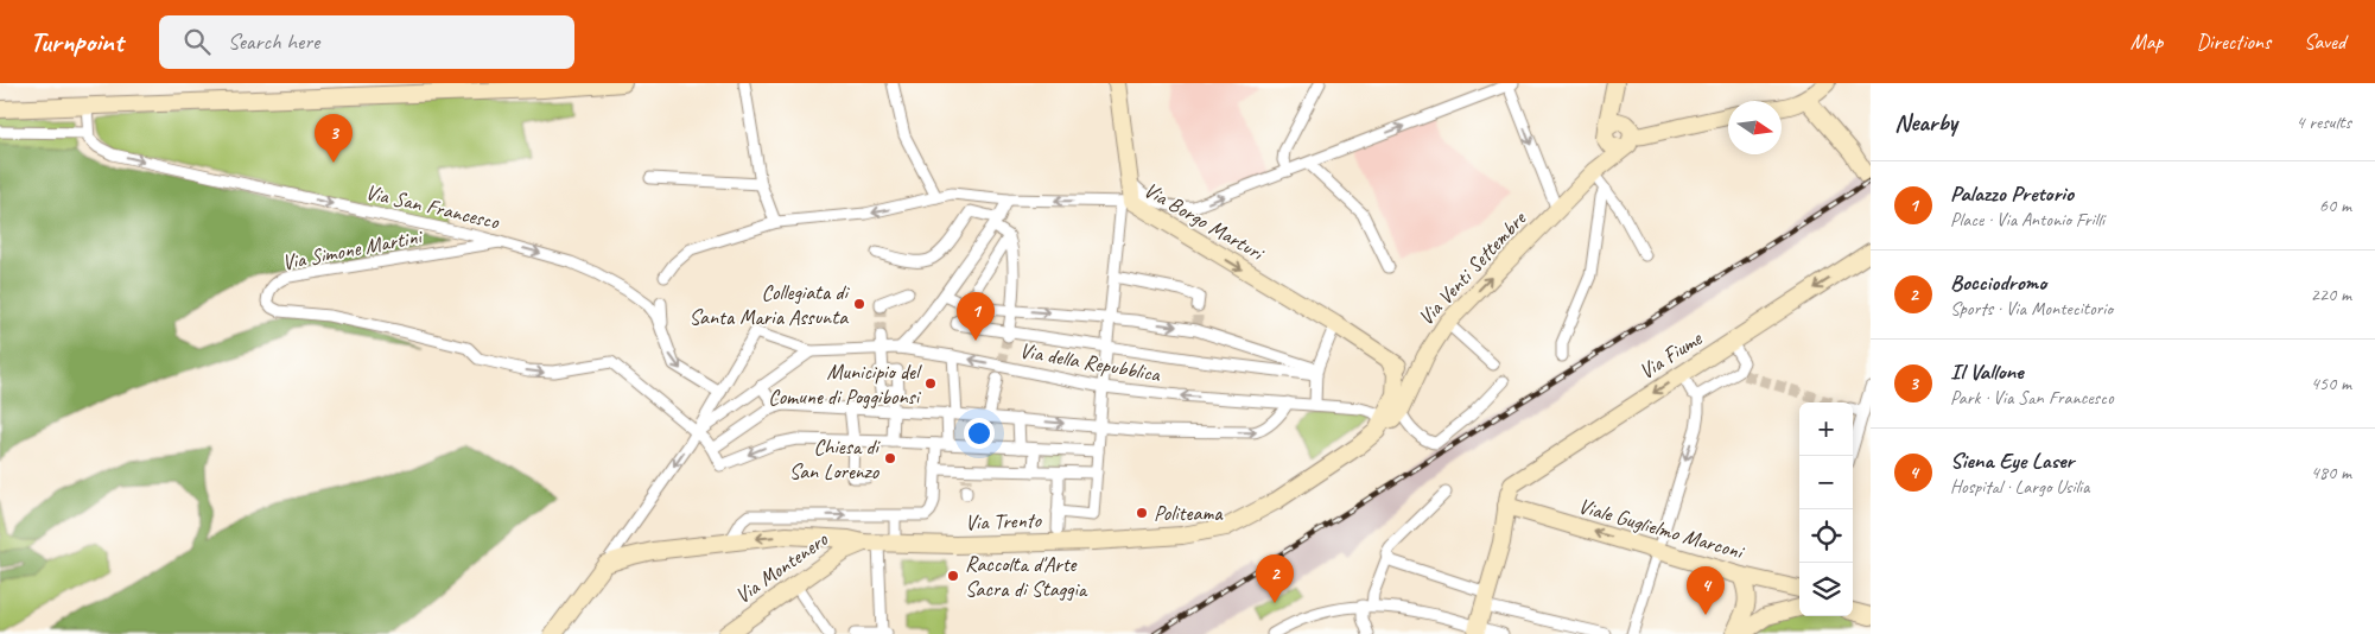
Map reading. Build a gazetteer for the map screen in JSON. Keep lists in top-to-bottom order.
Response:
{
  "streets": {
    "main road": [
      "Via Borgo Marturi",
      "Via Venti Settembre",
      "Via Fiume",
      "Via Trento",
      "Viale Guglielmo Marconi",
      "Via Montenero"
    ],
    "street": ["Via San Francesco", "Via Simone Martini", "Via della Repubblica"]
  },
  "crossings": [
    ["Via San Francesco", "Via Simone Martini"],
    ["Via San Francesco", "Via della Repubblica"],
    ["Via Venti Settembre", "Via della Repubblica"],
    ["Via Venti Settembre", "Via Trento"],
    ["Via Fiume", "Viale Guglielmo Marconi"],
    ["Via della Repubblica", "Via Trento"],
    ["Via Trento", "Via Montenero"]
  ],
  "one_way": ["Via San Francesco", "Via Fiume", "Viale Guglielmo Marconi"],
  "places": [
    "Collegiata di Santa Maria Assunta",
    "Municipio del Comune di Poggibonsi",
    "Chiesa di San Lorenzo",
    "Politeama",
    "Raccolta d'Arte Sacra di Staggia"
  ],
  "north": "right",
  "page": {
    "header": "Turnpoint",
    "search": "Search here",
    "nav": ["Map", "Directions", "Saved"],
    "heading": ["Nearby", "4 results"],
    "pins": [
      "3",
      "1",
      "2",
      "4"
    ],
    "list": [
      {
        "mark": "1",
        "name": "Palazzo Pretorio",
        "note": "Place · Via Antonio Frilli",
        "value": "60 m"
      },
      {
        "mark": "2",
        "name": "Bocciodromo",
        "note": "Sports · Via Montecitorio",
        "value": "220 m"
      },
      {
        "mark": "3",
        "name": "Il Vallone",
        "note": "Park · Via San Francesco",
        "value": "450 m"
      },
      {
        "mark": "4",
        "name": "Siena Eye Laser",
        "note": "Hospital · Largo Usilia",
        "value": "480 m"
      }
    ],
    "map_buttons": ["+", "−"]
  }
}
